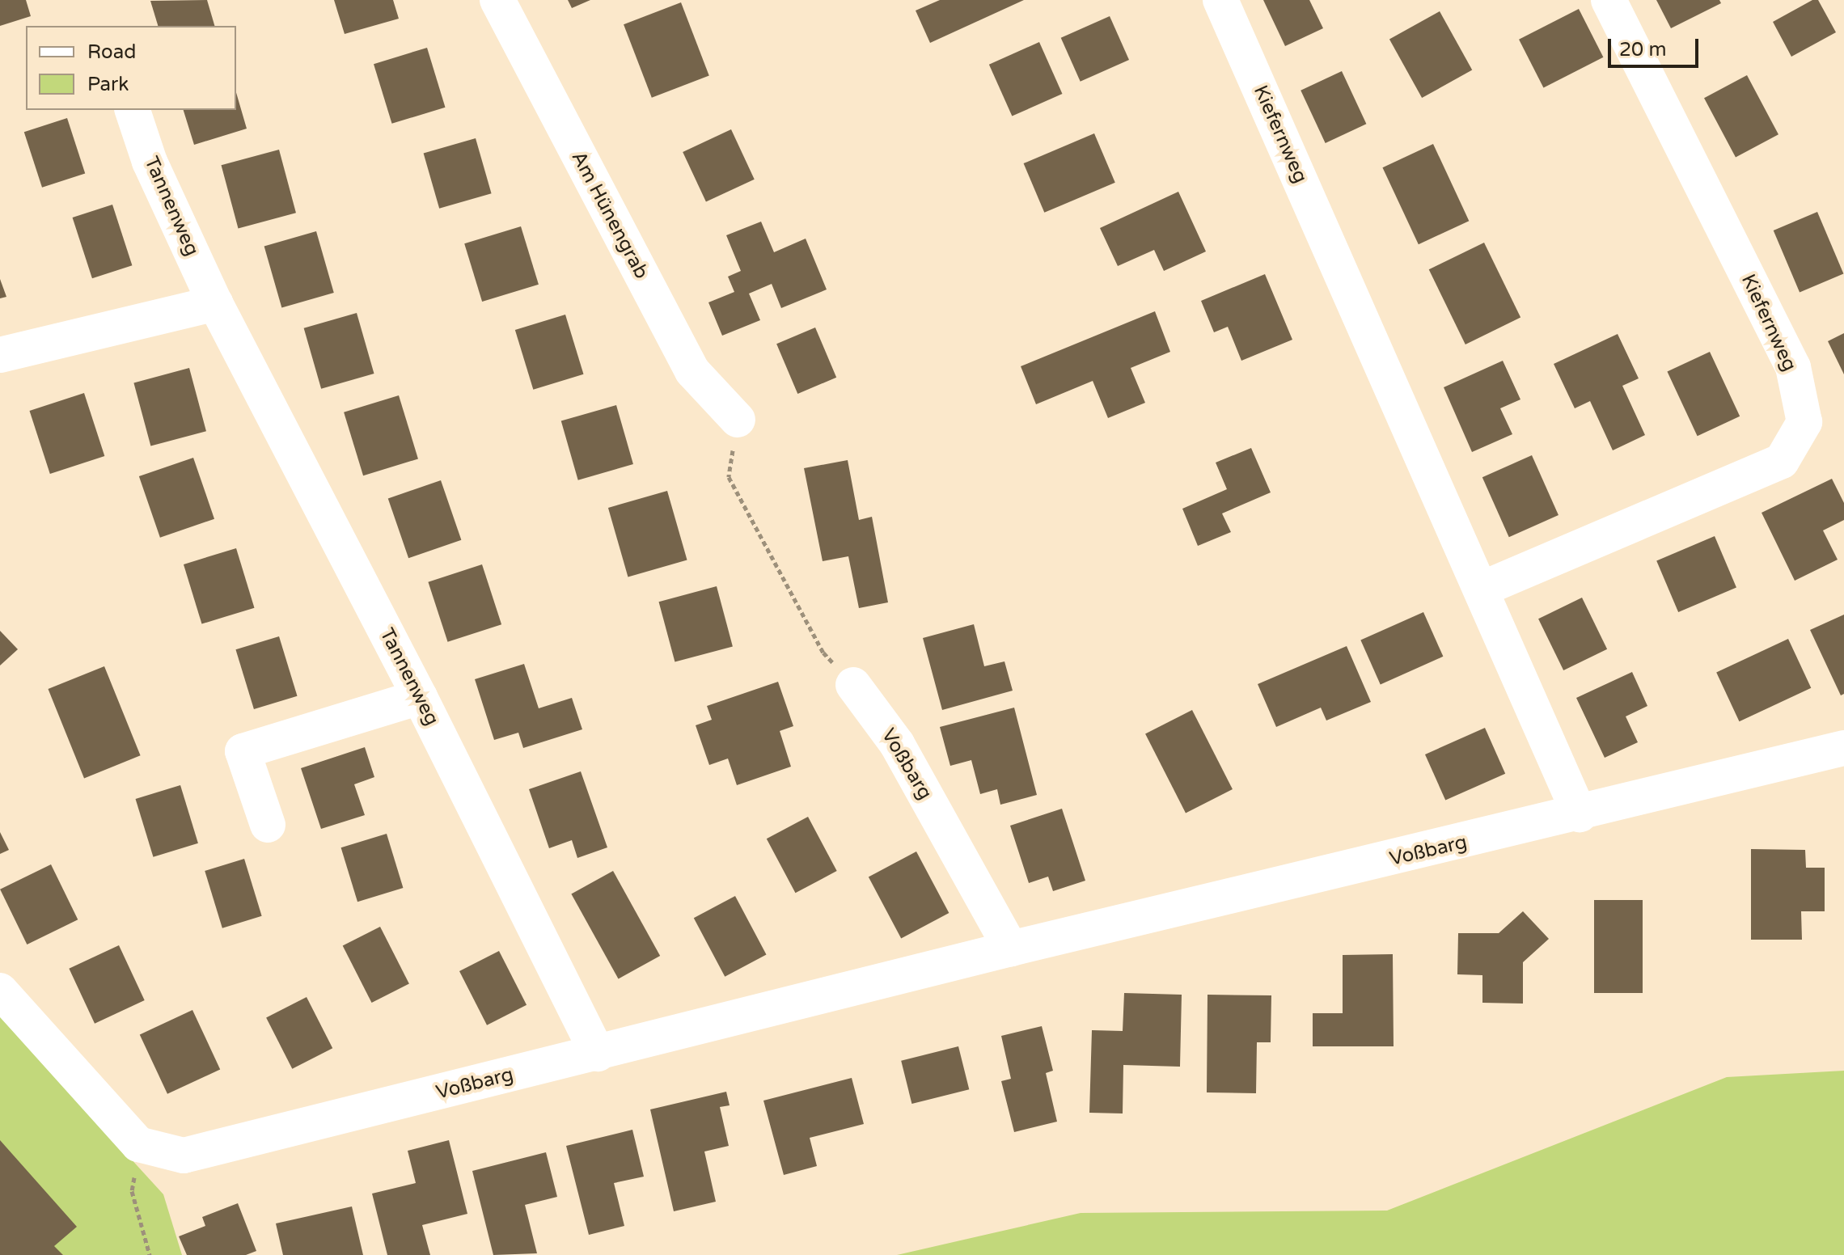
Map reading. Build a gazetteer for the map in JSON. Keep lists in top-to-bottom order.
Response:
{
  "streets": {
    "street": [
      "Kiefernweg",
      "Tannenweg",
      "Am Hünengrab",
      "Voßbarg"
    ]
  },
  "crossings": [
    ["Kiefernweg", "Voßbarg"],
    ["Tannenweg", "Voßbarg"]
  ],
  "legend": ["Road", "Park"],
  "scale_bar": "20 m"
}
